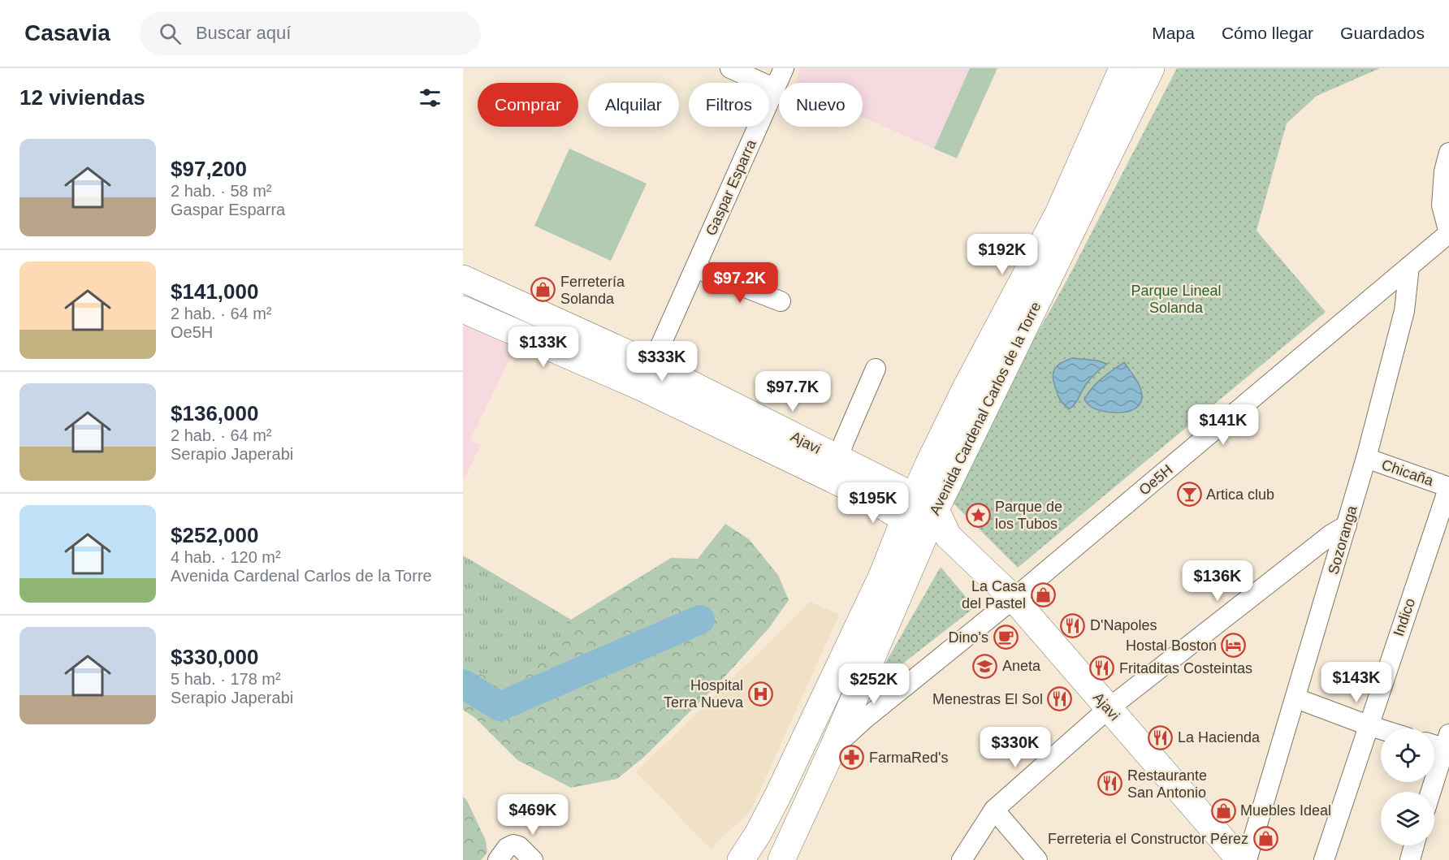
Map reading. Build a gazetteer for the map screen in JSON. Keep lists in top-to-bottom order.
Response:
{
  "streets": {
    "street": [
      "Gaspar Esparra",
      "Avenida Cardenal Carlos de la Torre",
      "Ajavi",
      "Chicaña",
      "Oe5H",
      "Sozoranga",
      "Indico"
    ]
  },
  "crossings": [
    ["Gaspar Esparra", "Ajavi"],
    ["Avenida Cardenal Carlos de la Torre", "Ajavi"],
    ["Avenida Cardenal Carlos de la Torre", "Oe5H"],
    ["Ajavi", "Oe5H"],
    ["Chicaña", "Sozoranga"],
    ["Chicaña", "Indico"],
    ["Oe5H", "Sozoranga"]
  ],
  "parks": ["Parque Lineal Solanda"],
  "places": {
    "shop": [
      "Ferretería Solanda",
      "La Casa del Pastel",
      "Muebles Ideal",
      "Ferreteria el Constructor Pérez"
    ],
    "bar": ["Artica club"],
    "place": ["Parque de los Tubos"],
    "restaurant": [
      "D'Napoles",
      "Fritaditas Costeintas",
      "Menestras El Sol",
      "La Hacienda",
      "Restaurante San Antonio"
    ],
    "cafe": ["Dino's"],
    "hotel": ["Hostal Boston"],
    "school or university": ["Aneta"],
    "hospital": ["Hospital Terra Nueva"],
    "pharmacy": ["FarmaRed's"]
  },
  "page": {
    "header": "Casavia",
    "search": "Buscar aquí",
    "nav": ["Mapa", "Cómo llegar", "Guardados"],
    "heading": "12 viviendas",
    "chip": [
      "Comprar",
      "Alquilar",
      "Filtros",
      "Nuevo"
    ],
    "list": [
      {
        "name": "$97,200",
        "note": "2 hab. · 58 m² · Gaspar Esparra"
      },
      {
        "name": "$141,000",
        "note": "2 hab. · 64 m² · Oe5H"
      },
      {
        "name": "$136,000",
        "note": "2 hab. · 64 m² · Serapio Japerabi"
      },
      {
        "name": "$252,000",
        "note": "4 hab. · 120 m² · Avenida Cardenal Carlos de la Torre"
      },
      {
        "name": "$330,000",
        "note": "5 hab. · 178 m² · Serapio Japerabi"
      }
    ],
    "price": [
      "$192K",
      "$97.2K",
      "$133K",
      "$333K",
      "$97.7K",
      "$141K",
      "$195K",
      "$136K",
      "$143K",
      "$252K",
      "$330K",
      "$469K"
    ]
  }
}
